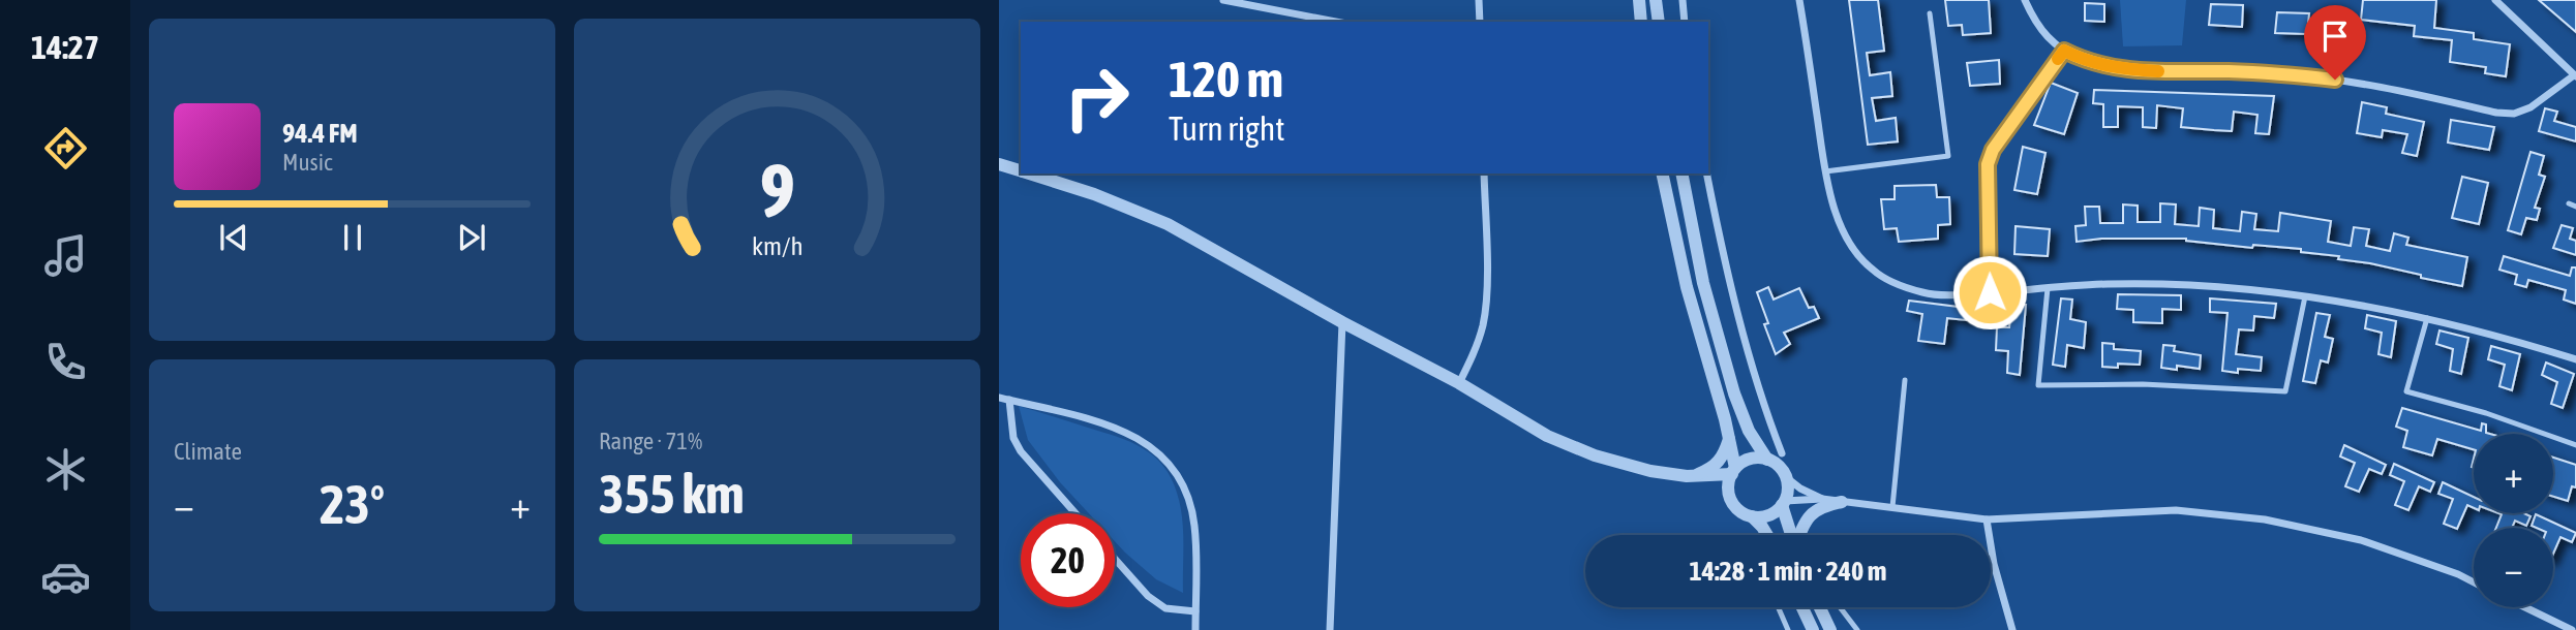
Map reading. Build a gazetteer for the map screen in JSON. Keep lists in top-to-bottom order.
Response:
{
  "page": {
    "tabs": "14:27",
    "turn": ["120 m", "Turn right"],
    "song": ["94.4 FM", "Music"],
    "tile": [
      "Climate",
      ["Range · 71%", "355 km"]
    ],
    "map_buttons": ["+", "−"],
    "heat": ["−", "23°", "+"],
    "limit": "20",
    "trip": "14:28 · 1 min · 240 m",
    "gauge": ["9", "km/h"]
  }
}
